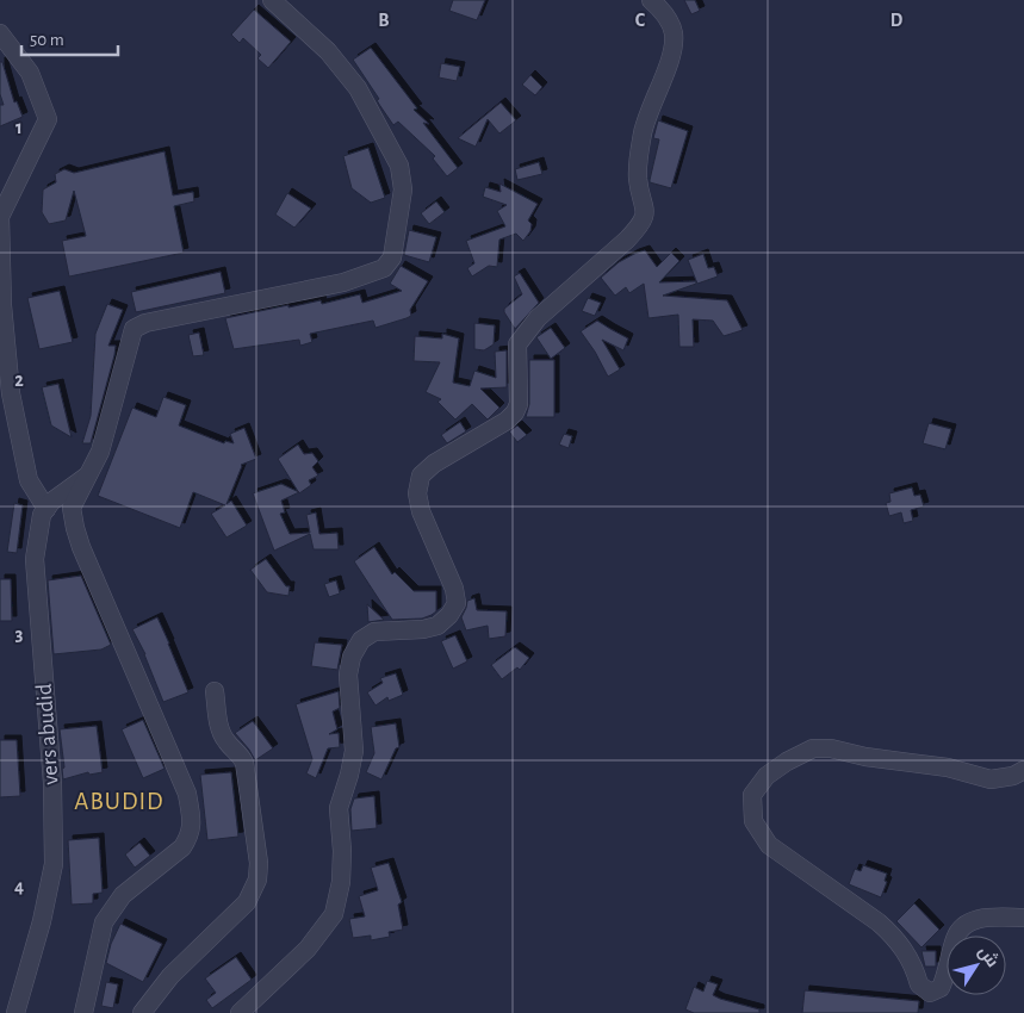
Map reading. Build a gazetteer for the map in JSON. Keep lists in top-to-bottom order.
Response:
{
  "streets": {
    "street": ["vers abudid"]
  },
  "districts": ["ABUDID"],
  "scale_bar": "50 m",
  "north": "top right",
  "grid": {
    "columns": ["B", "C", "D"],
    "rows": [
      "1",
      "2",
      "3",
      "4"
    ]
  }
}
